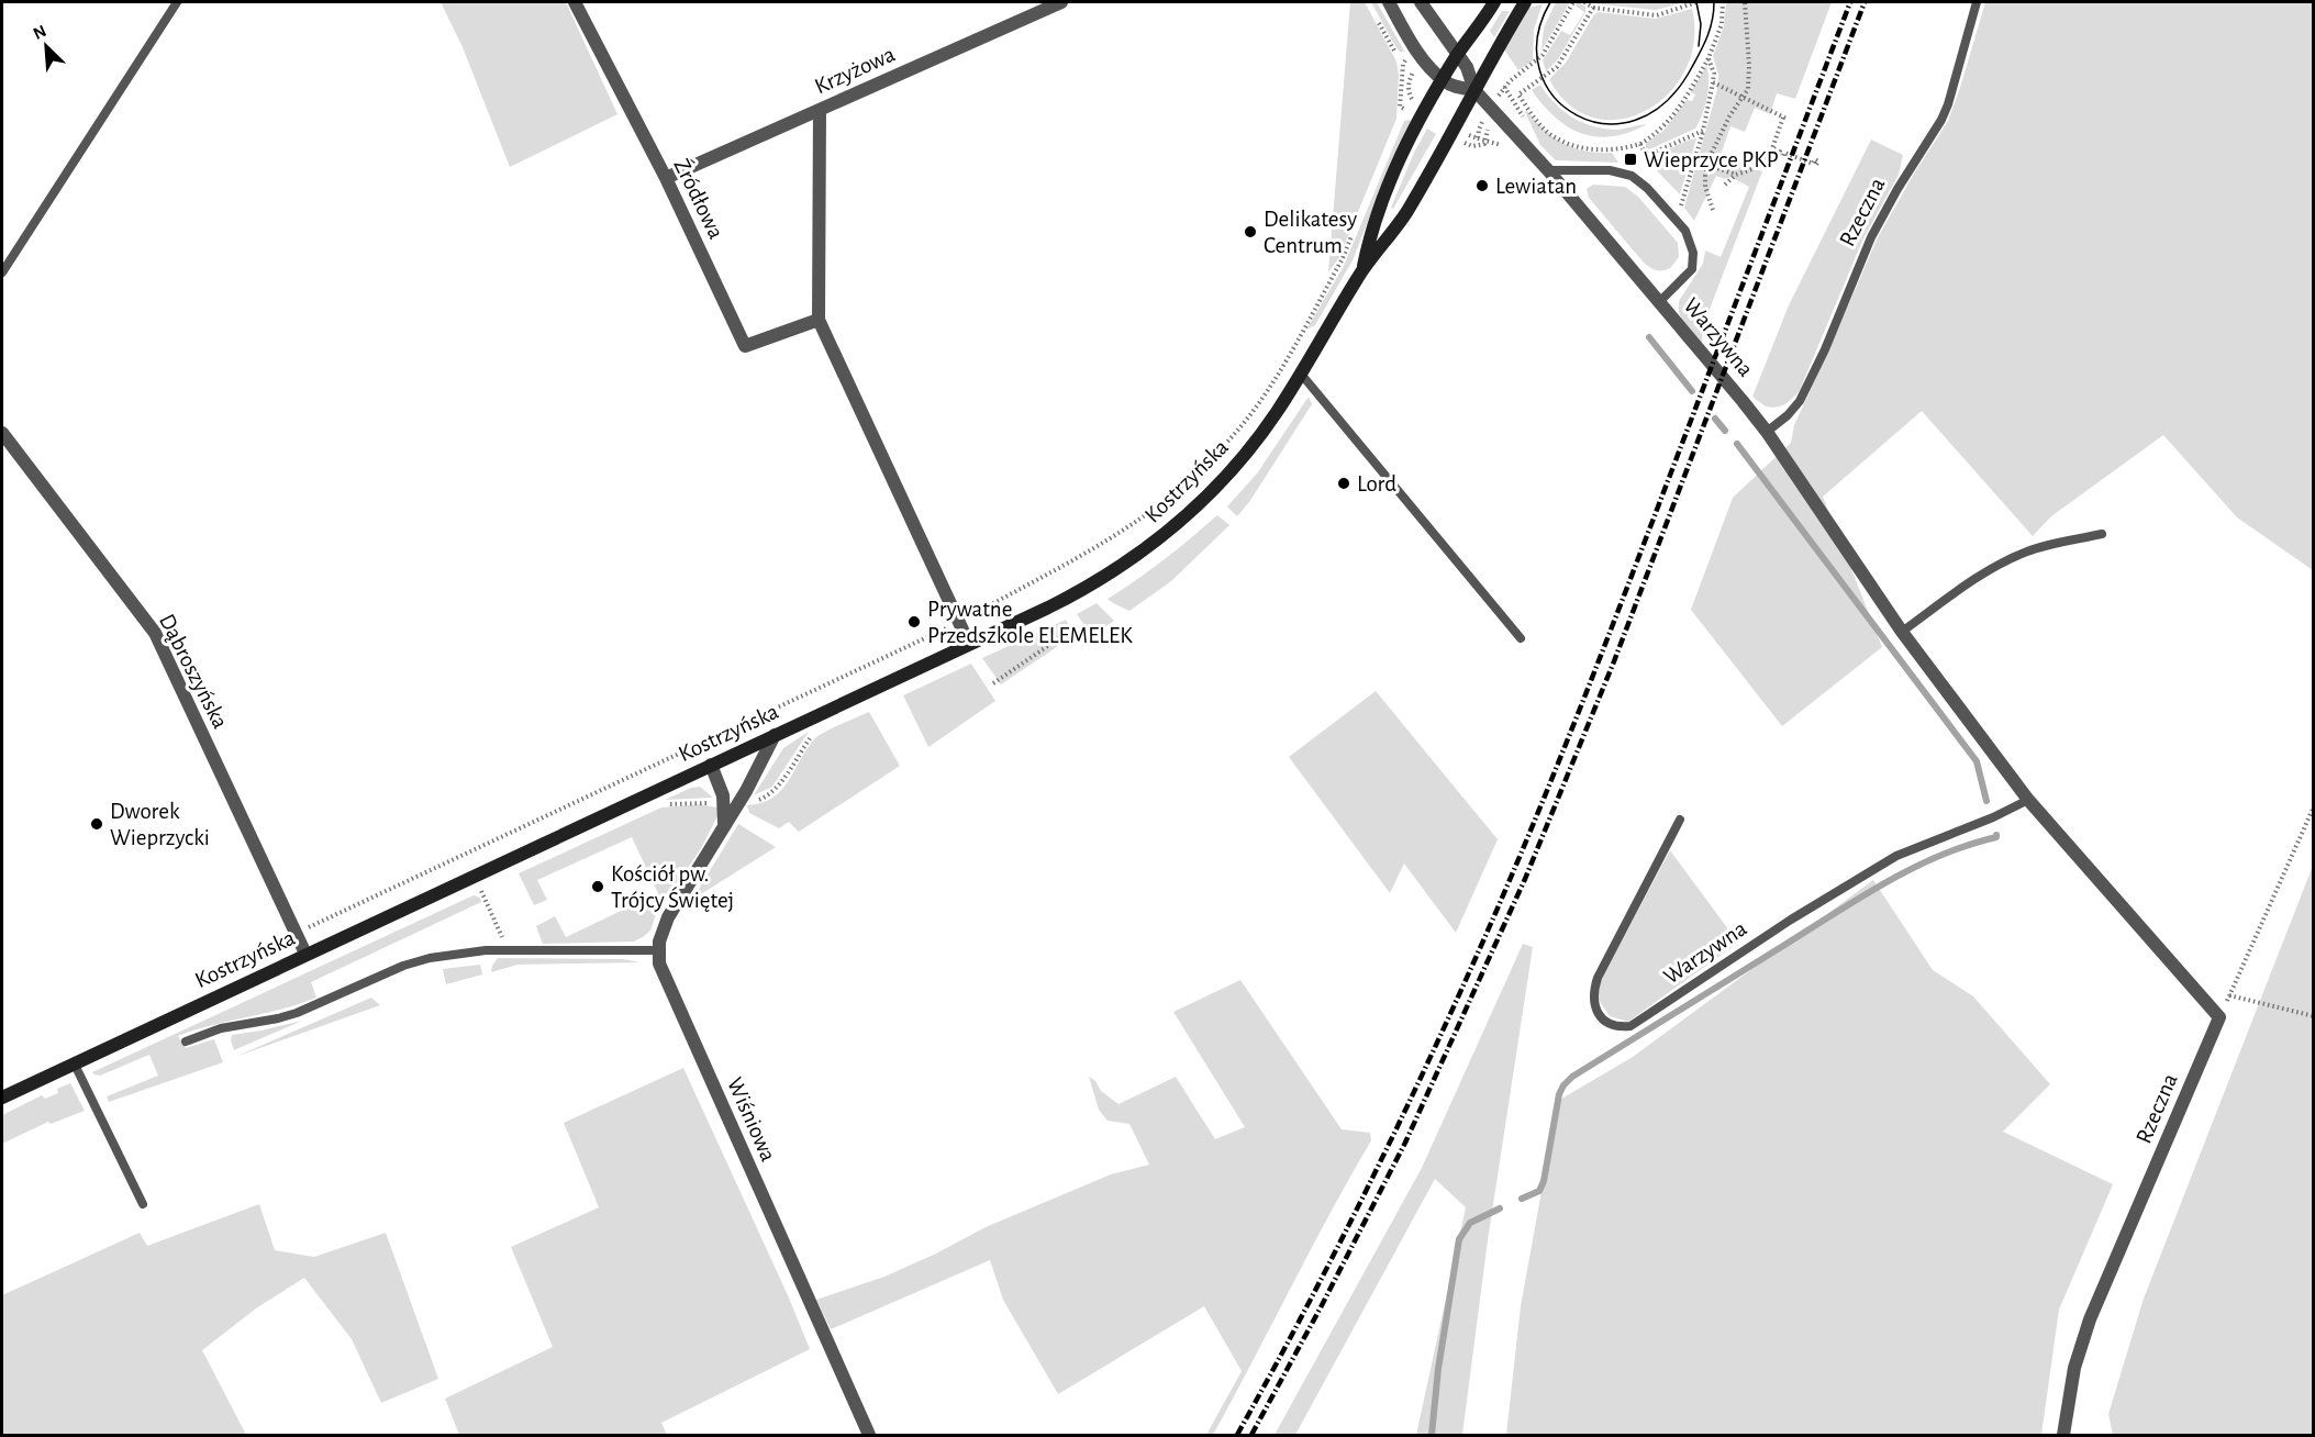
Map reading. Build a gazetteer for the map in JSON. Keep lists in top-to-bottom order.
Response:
{
  "streets": {
    "main road": ["Kostrzyńska"],
    "street": [
      "Krzyżowa",
      "Źródłowa",
      "Rzeczna",
      "Warzywna",
      "Dąbroszyńska",
      "Wiśniowa"
    ]
  },
  "crossings": [
    ["Krzyżowa", "Źródłowa"],
    ["Rzeczna", "Warzywna"],
    ["Warzywna", "Kostrzyńska"],
    ["Kostrzyńska", "Dąbroszyńska"]
  ],
  "places": {
    "transit": ["Wieprzyce PKP"],
    "other": [
      "Lewiatan",
      "Delikatesy Centrum",
      "Lord",
      "Prywatne Przedszkole ELEMELEK",
      "Dworek Wieprzycki",
      "Kościół pw. Trójcy Świętej"
    ]
  },
  "north": "top left"
}
